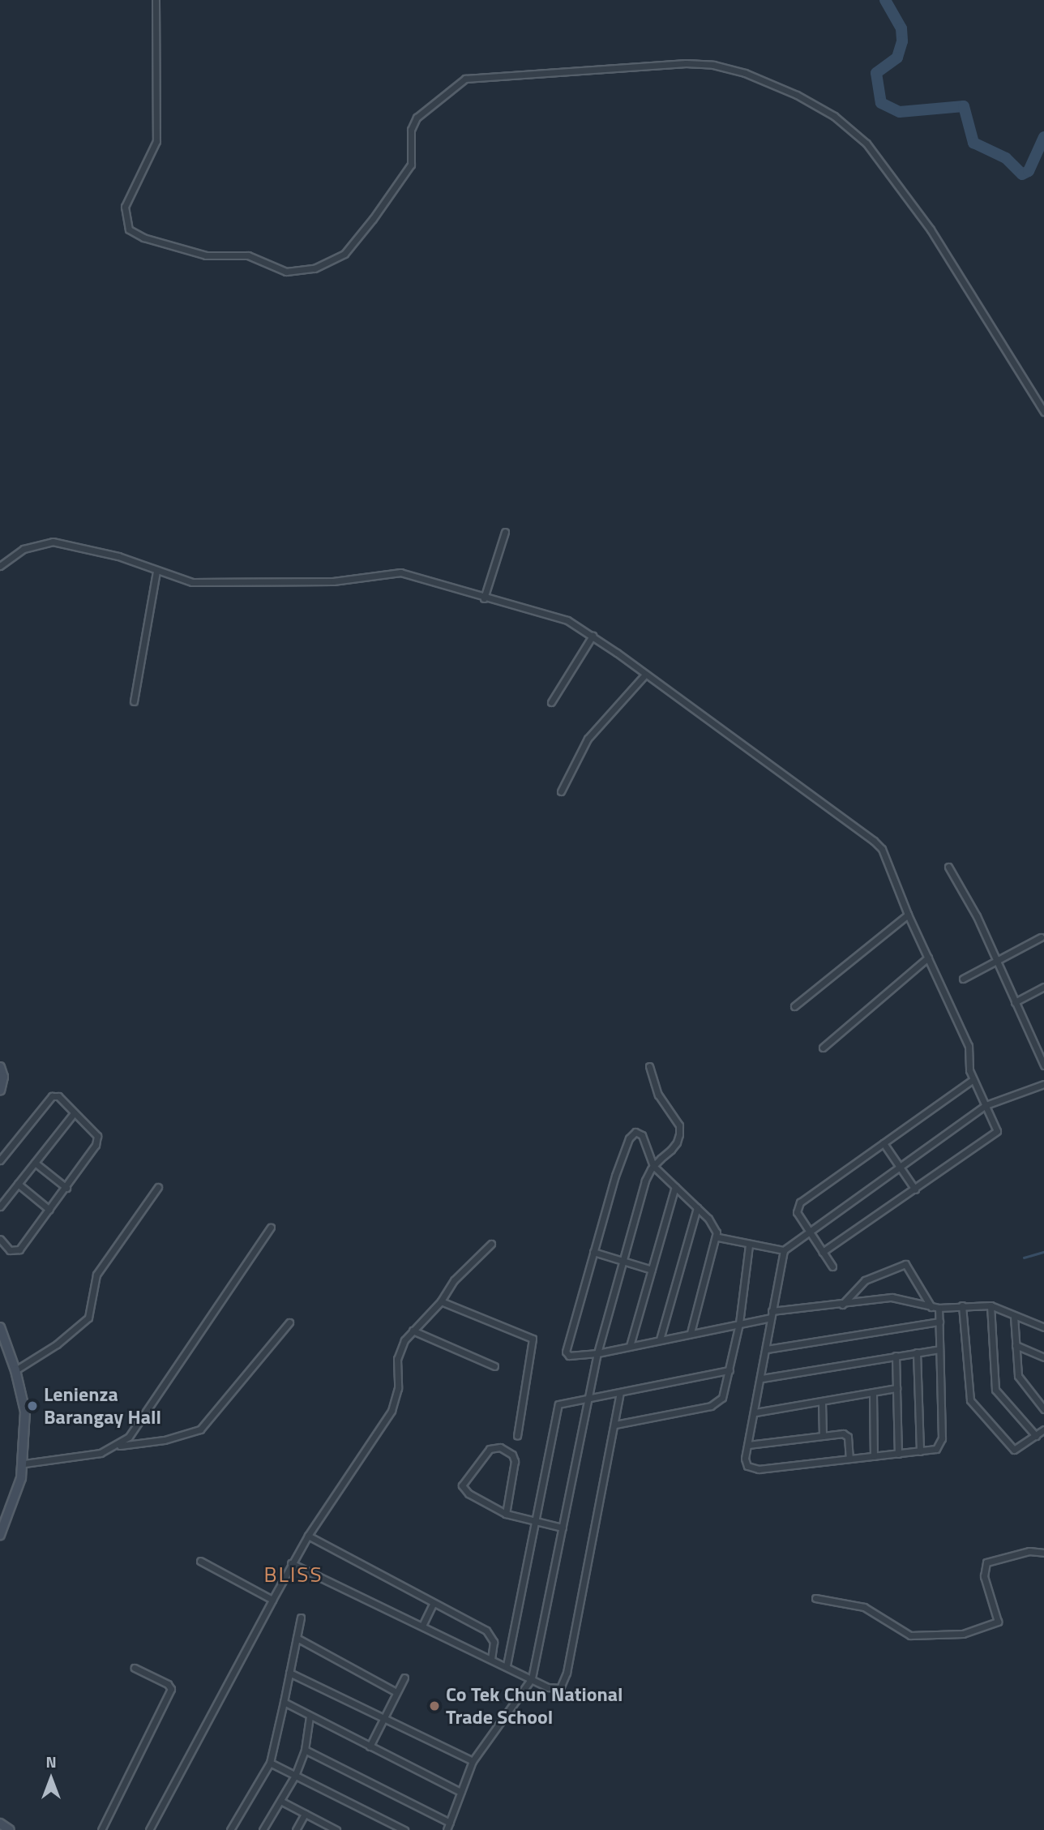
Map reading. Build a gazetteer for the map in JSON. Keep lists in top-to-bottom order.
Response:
{
  "districts": ["BLISS"],
  "places": ["Lenienza Barangay Hall", "Co Tek Chun National Trade School"],
  "north": "top"
}
